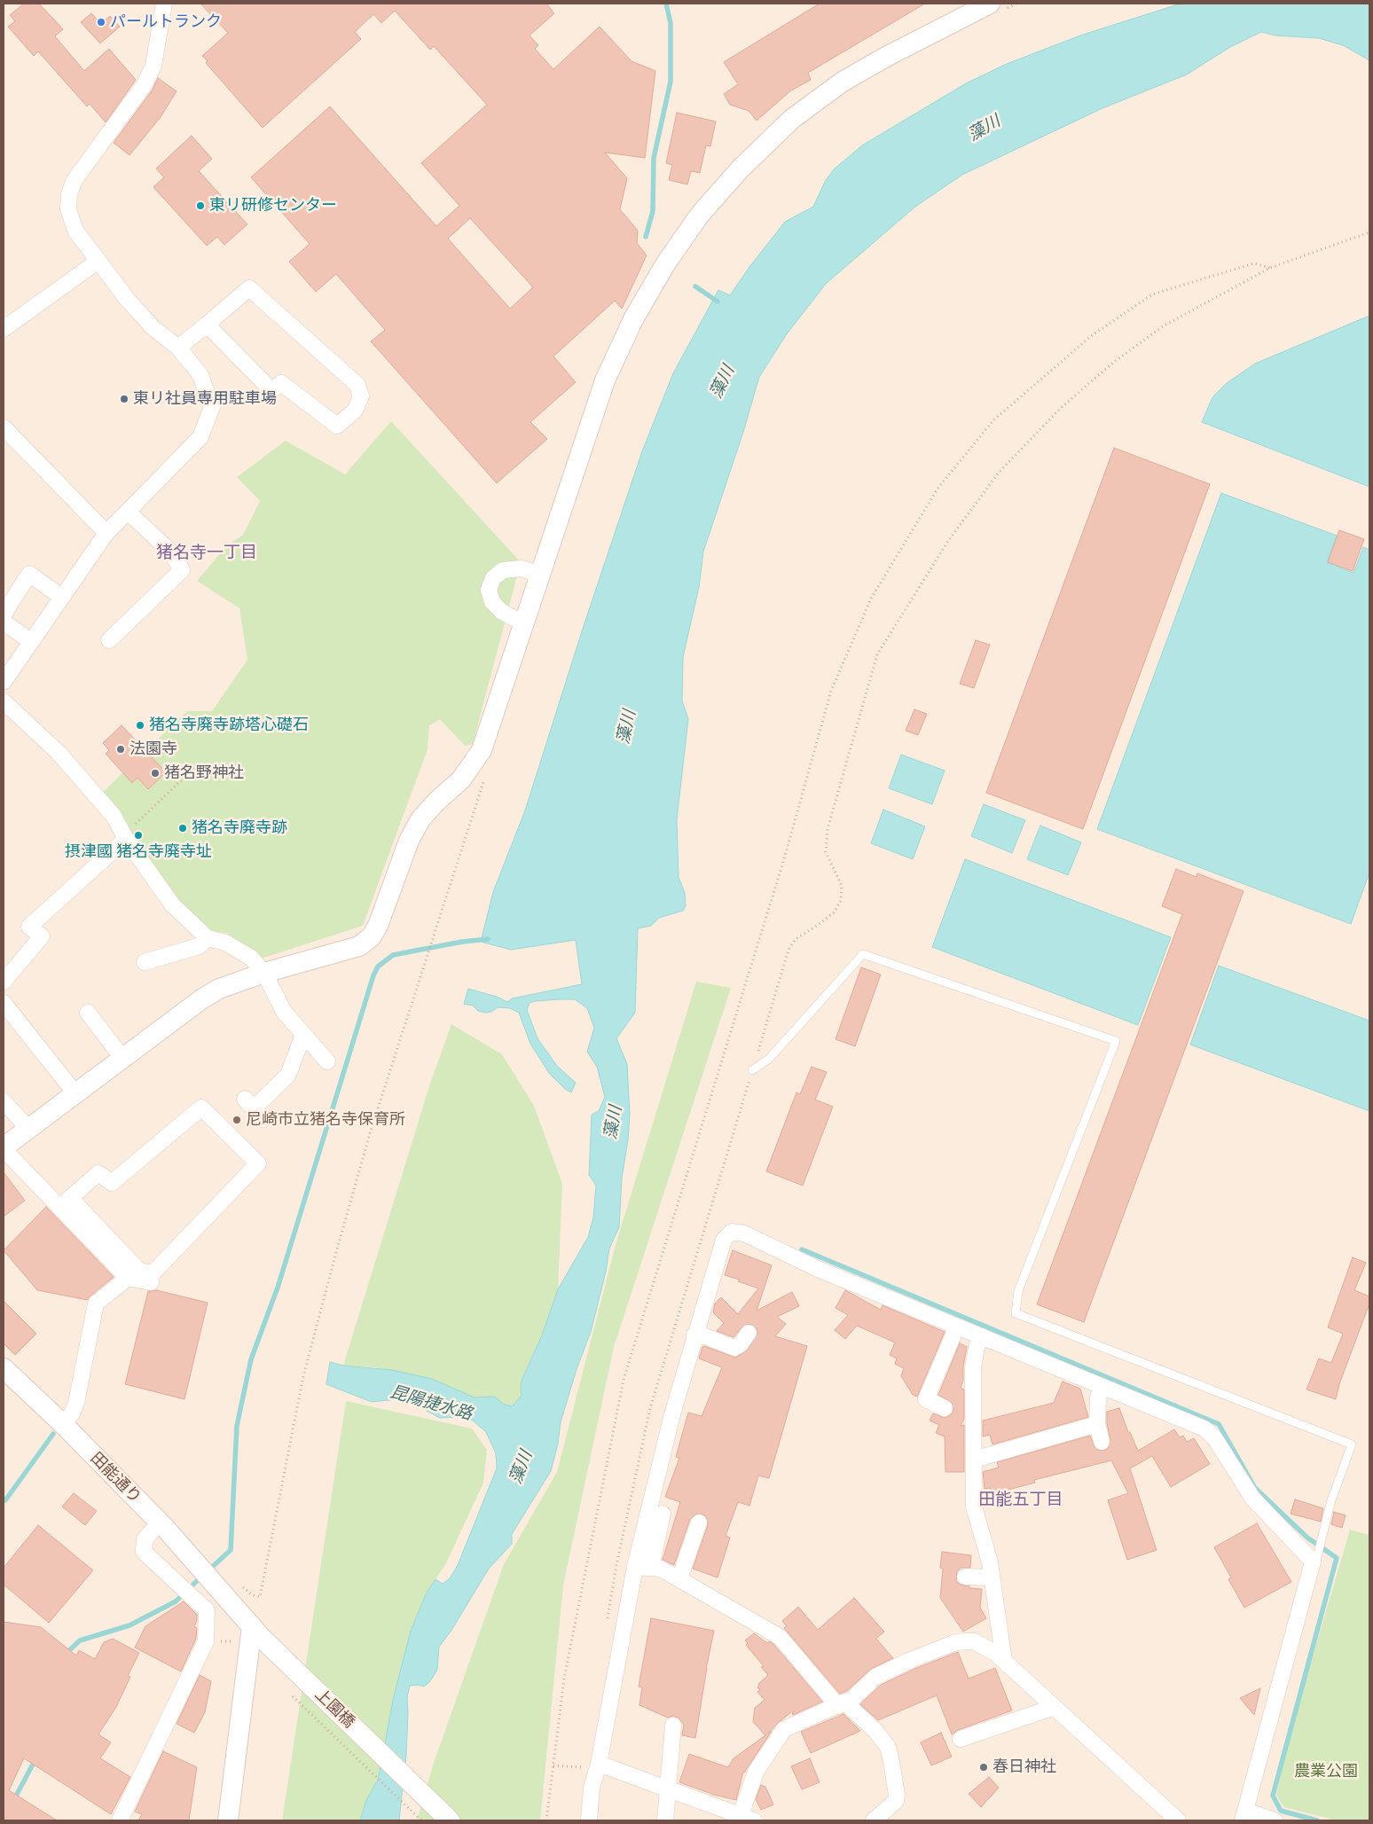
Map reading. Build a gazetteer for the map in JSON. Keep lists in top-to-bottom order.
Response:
{
  "streets": {
    "street": ["田能通り", "上園橋"]
  },
  "crossings": [
    ["田能通り", "上園橋"]
  ],
  "districts": ["猪名寺一丁目", "田能五丁目"],
  "water": ["藻川", "昆陽捷水路"],
  "parks": ["農業公園"],
  "places": [
    "パールトランク",
    "東リ研修センター",
    "東リ社員専用駐車場",
    "猪名寺廃寺跡塔心礎石",
    "法園寺",
    "猪名野神社",
    "猪名寺廃寺跡",
    "摂津國 猪名寺廃寺址",
    "尼崎市立猪名寺保育所",
    "春日神社"
  ]
}
